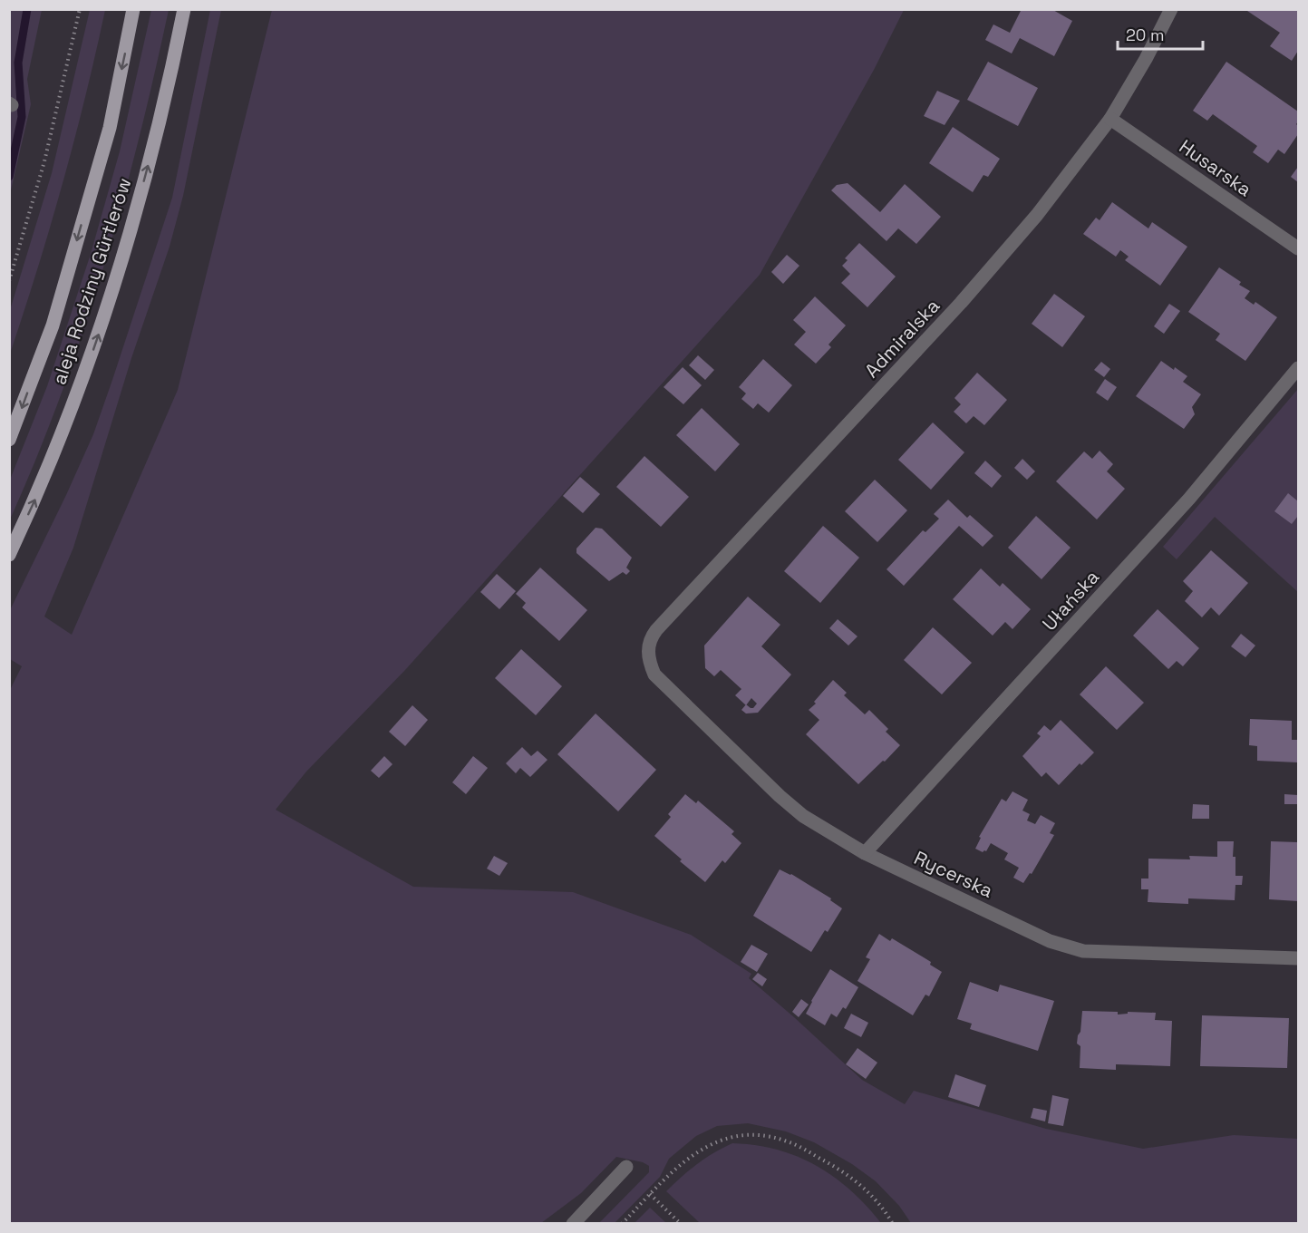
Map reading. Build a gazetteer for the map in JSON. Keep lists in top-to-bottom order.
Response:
{
  "streets": {
    "main road": ["aleja Rodziny Gürtlerów"],
    "street": [
      "Husarska",
      "Admiralska",
      "Ułańska",
      "Rycerska"
    ]
  },
  "crossings": [
    ["Husarska", "Admiralska"],
    ["Admiralska", "Rycerska"],
    ["Ułańska", "Rycerska"]
  ],
  "scale_bar": "20 m"
}
